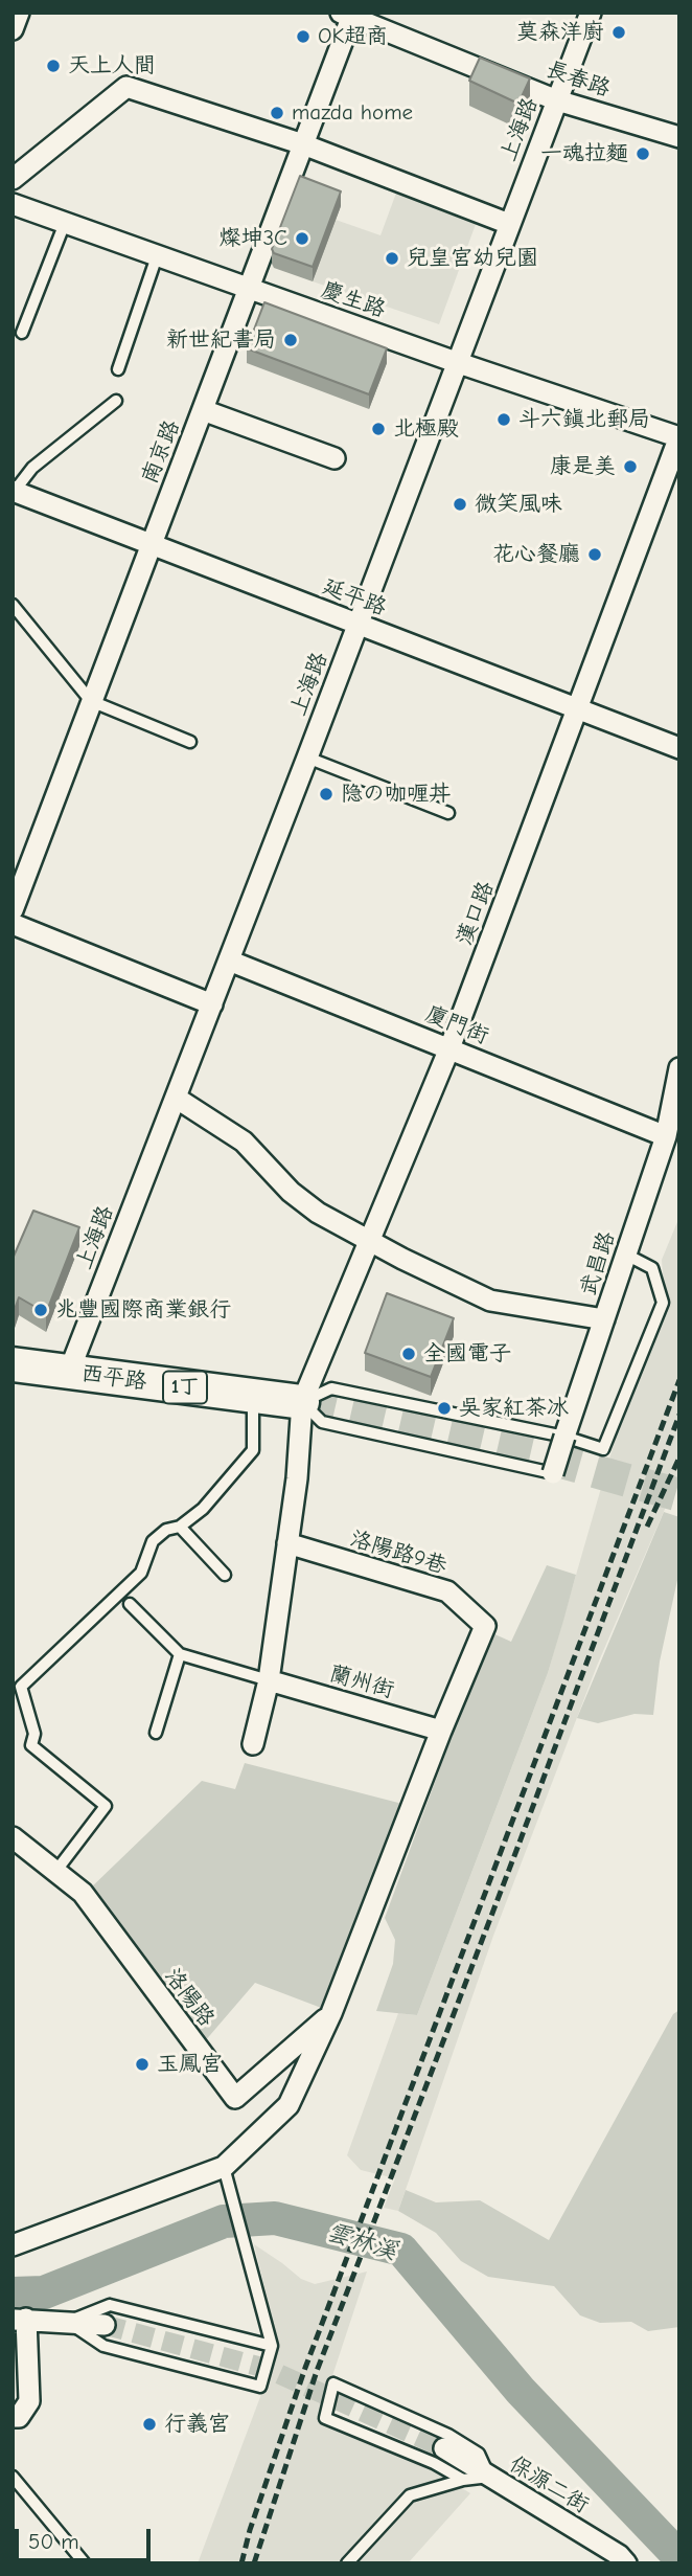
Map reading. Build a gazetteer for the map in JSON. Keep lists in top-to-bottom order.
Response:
{
  "streets": {
    "main road": ["西平路", "1丁"],
    "street": [
      "長春路",
      "上海路",
      "慶生路",
      "南京路",
      "延平路",
      "漢口路",
      "廈門街",
      "武昌路",
      "洛陽路9巷",
      "蘭州街",
      "洛陽路",
      "保源二街"
    ]
  },
  "crossings": [
    ["長春路", "上海路"],
    ["長春路", "南京路"],
    ["上海路", "慶生路"],
    ["上海路", "延平路"],
    ["上海路", "廈門街"],
    ["上海路", "西平路"],
    ["慶生路", "南京路"],
    ["慶生路", "漢口路"],
    ["南京路", "延平路"],
    ["延平路", "漢口路"],
    ["漢口路", "廈門街"],
    ["漢口路", "西平路"],
    ["廈門街", "武昌路"],
    ["武昌路", "西平路"],
    ["洛陽路9巷", "洛陽路"],
    ["蘭州街", "洛陽路"]
  ],
  "water": ["雲林溪"],
  "places": [
    "莫森洋廚",
    "OK超商",
    "天上人間",
    "mazda home",
    "一魂拉麵",
    "燦坤3C",
    "兒皇宮幼兒園",
    "新世紀書局",
    "斗六鎮北郵局",
    "北極殿",
    "康是美",
    "微笑風味",
    "花心餐廳",
    "隐の咖喱丼",
    "兆豐國際商業銀行",
    "全國電子",
    "吳家紅茶冰",
    "玉鳳宮",
    "行義宮"
  ],
  "scale_bar": "50 m"
}
